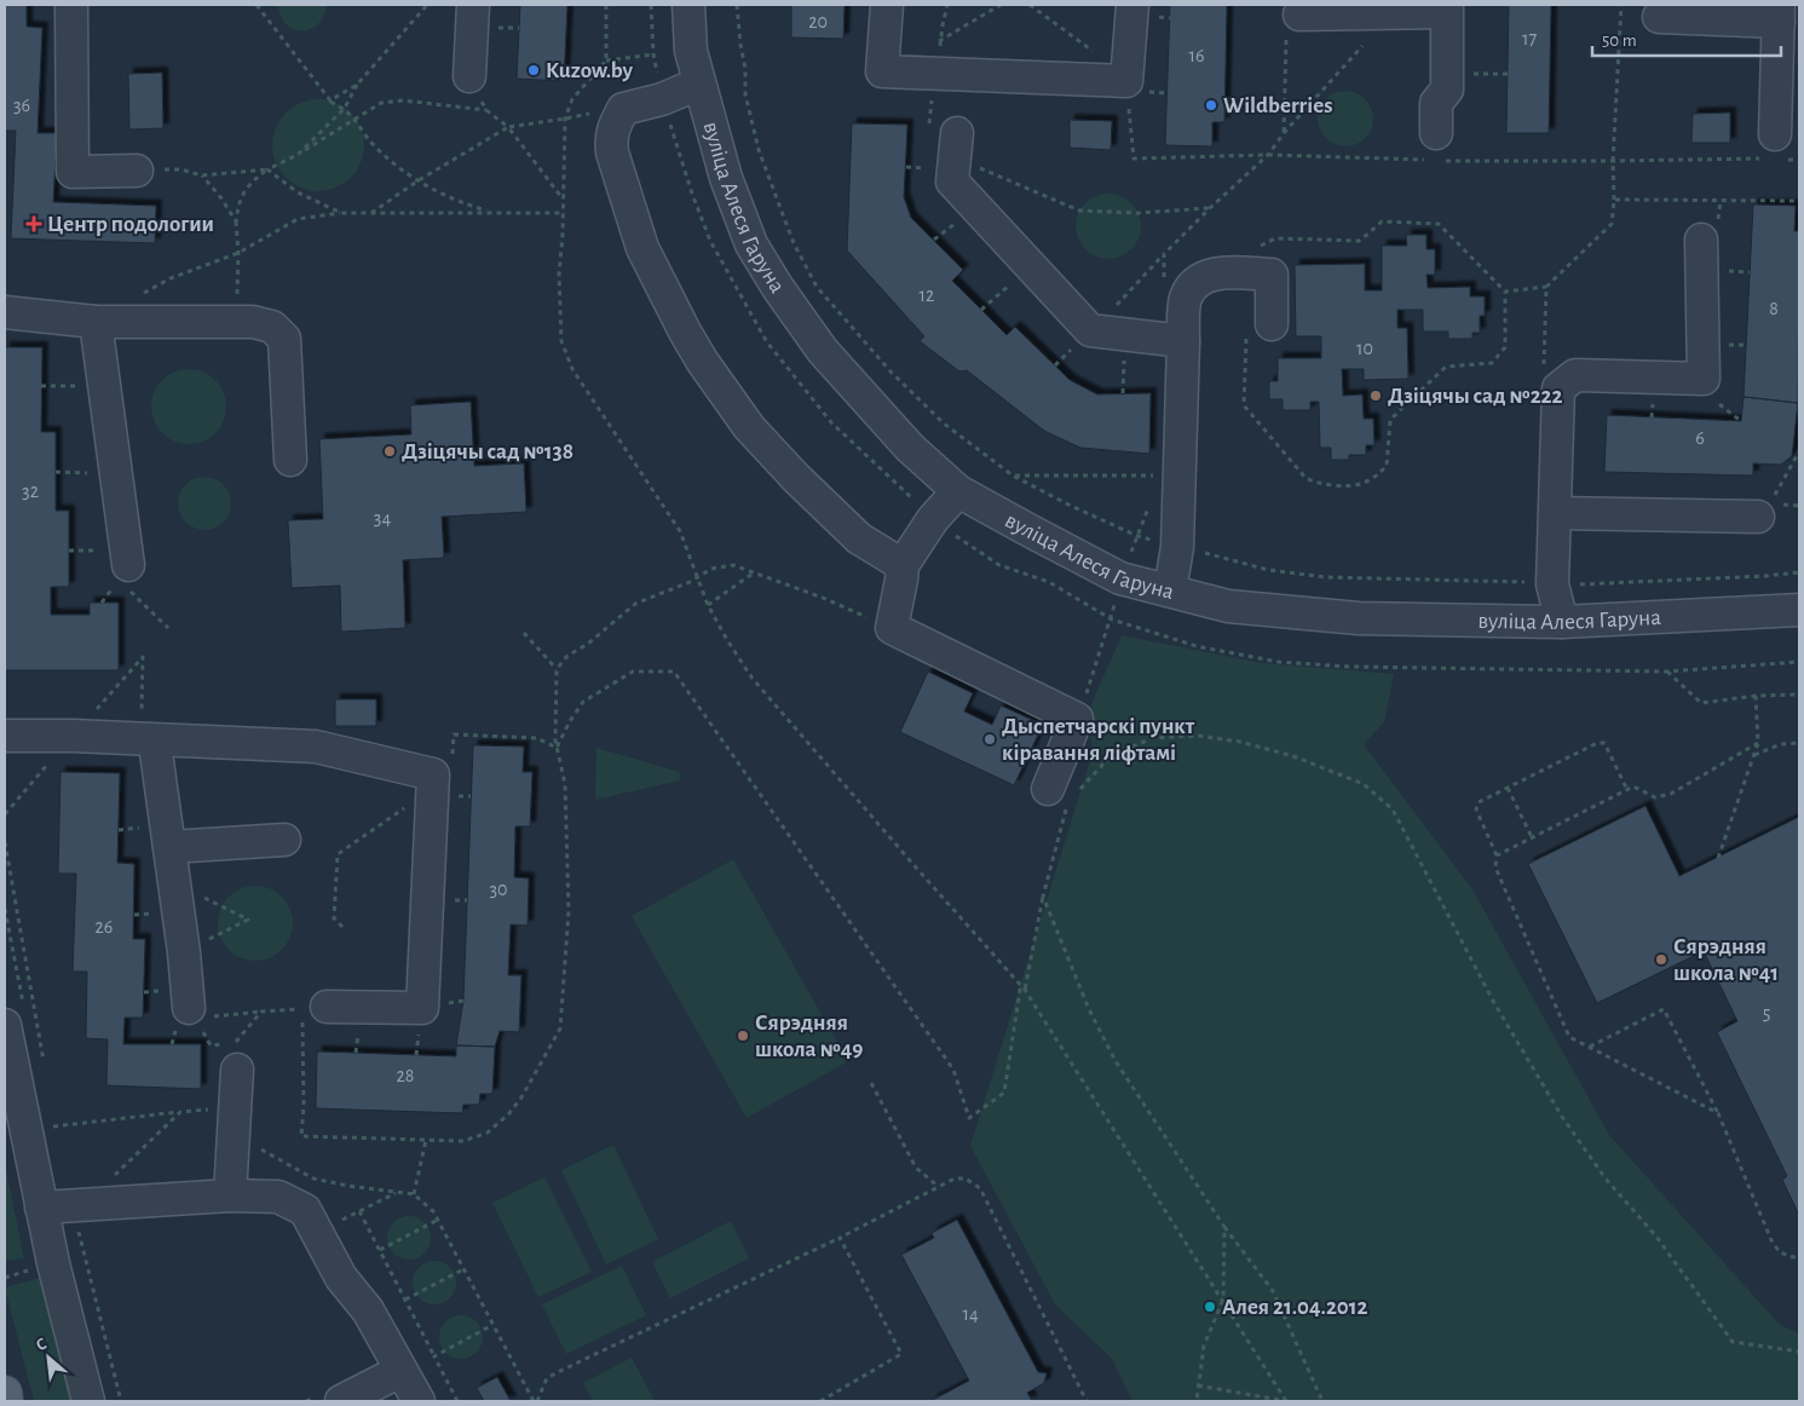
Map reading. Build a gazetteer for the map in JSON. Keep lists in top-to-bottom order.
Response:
{
  "streets": {
    "street": ["вуліца Алеся Гаруна"]
  },
  "places": {
    "other": [
      "Kuzow.by",
      "Wildberries",
      "Дзіцячы сад №222",
      "Дзіцячы сад №138",
      "Дыспетчарскі пункт кіравання ліфтамі",
      "Сярэдняя школа №41",
      "Сярэдняя школа №49",
      "Алея 21.04.2012"
    ],
    "health": ["Центр подологии"]
  },
  "house_numbers": [
    "20",
    "17",
    "16",
    "36",
    "12",
    "8",
    "10",
    "6",
    "32",
    "34",
    "30",
    "26",
    "5",
    "28",
    "14"
  ],
  "scale_bar": "50 m",
  "north": "top left"
}
